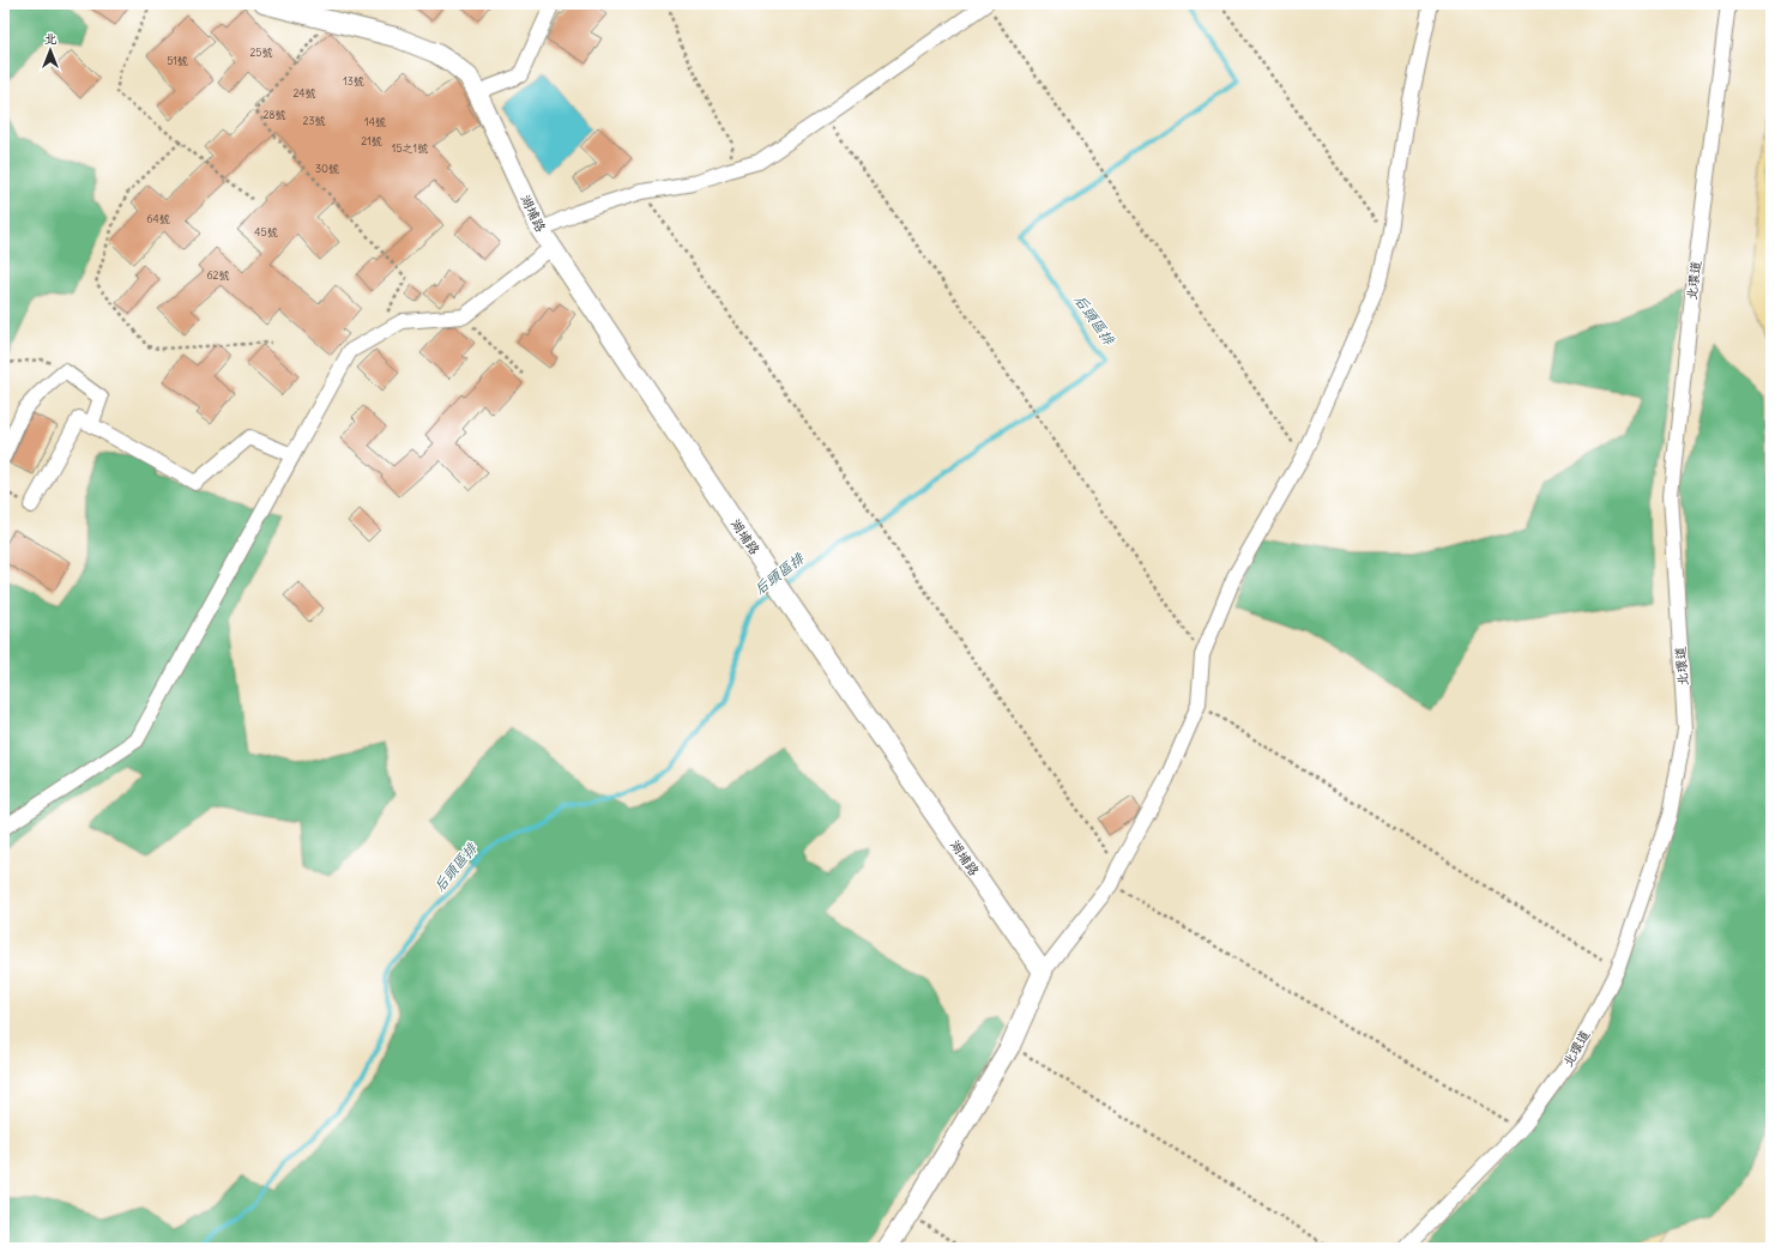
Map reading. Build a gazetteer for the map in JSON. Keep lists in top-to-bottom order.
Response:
{
  "streets": {
    "main road": ["湖埔路"],
    "street": ["北環道"]
  },
  "water": ["后頭區排"],
  "house_numbers": [
    "25號",
    "51號",
    "13號",
    "24號",
    "28號",
    "23號",
    "14號",
    "21號",
    "15之1號",
    "30號",
    "64號",
    "45號",
    "62號"
  ],
  "north": "top"
}
